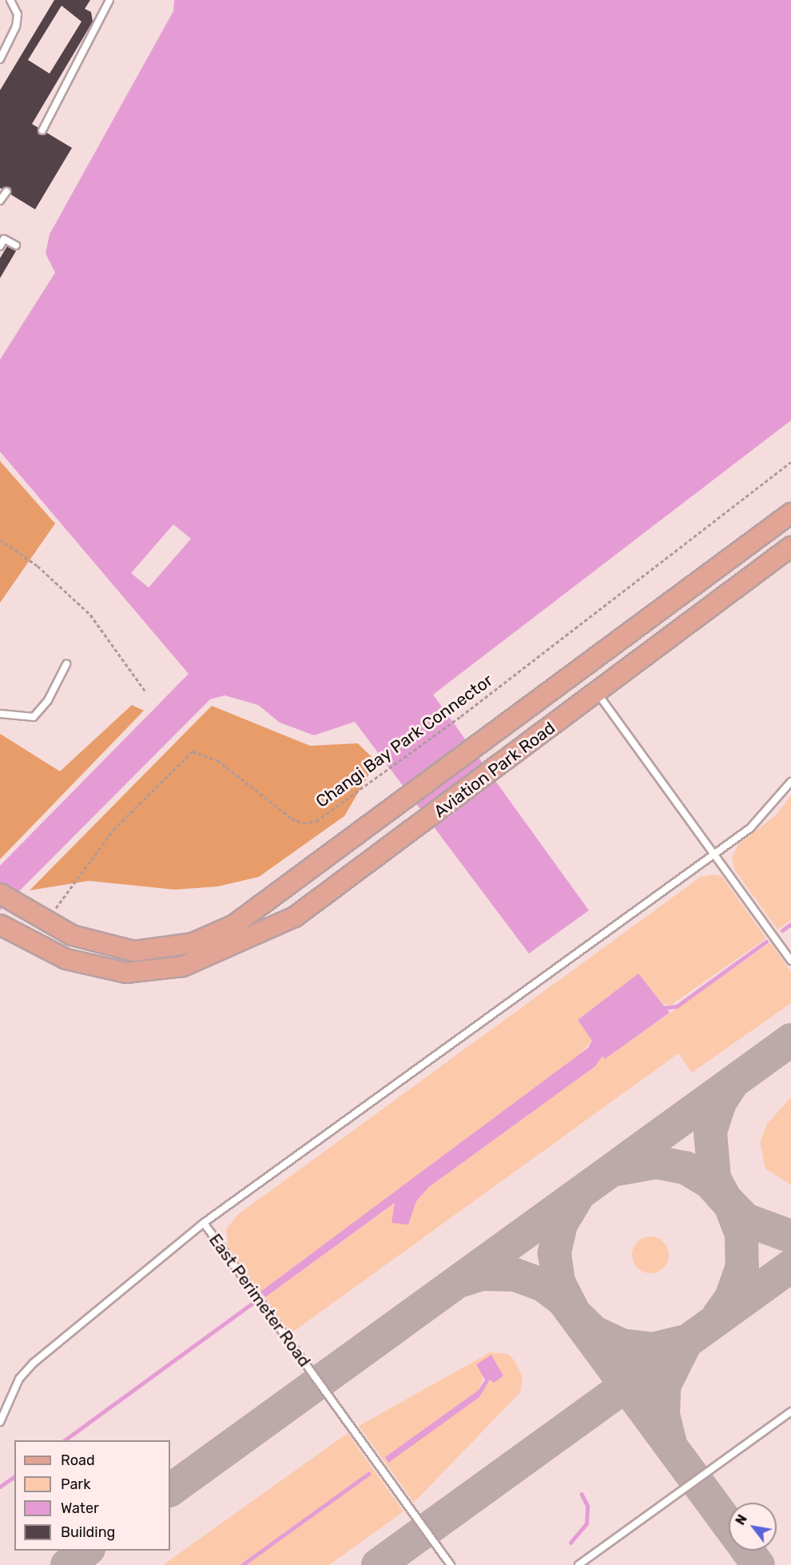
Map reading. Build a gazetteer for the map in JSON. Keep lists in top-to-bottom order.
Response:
{
  "streets": {
    "main road": ["Aviation Park Road"],
    "lane": ["East Perimeter Road"],
    "path": ["Changi Bay Park Connector"]
  },
  "legend": [
    "Road",
    "Park",
    "Water",
    "Building"
  ],
  "north": "top left"
}
